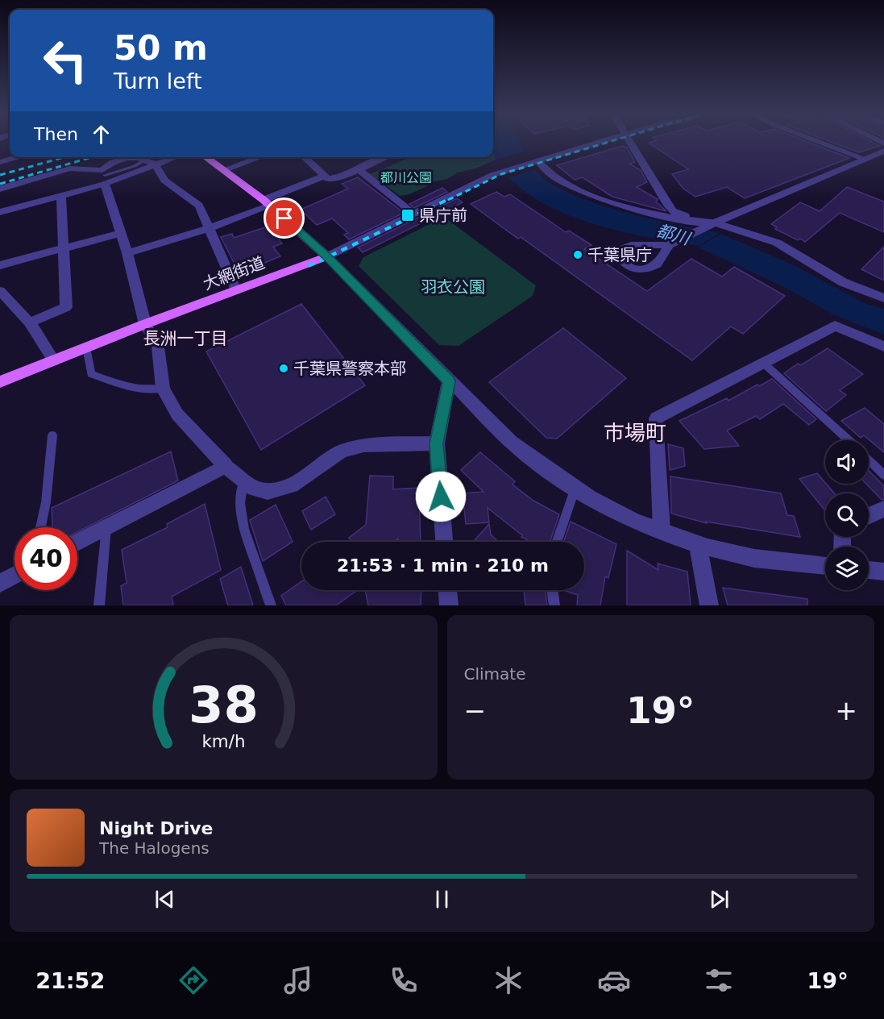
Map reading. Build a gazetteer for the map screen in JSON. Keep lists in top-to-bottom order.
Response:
{
  "streets": {
    "main road": ["大網街道"]
  },
  "districts": ["長洲一丁目", "市場町"],
  "water": ["都川"],
  "parks": ["都川公園", "羽衣公園"],
  "places": {
    "transit": ["県庁前"],
    "other": ["千葉県庁", "千葉県警察本部"]
  },
  "page": {
    "turn": ["50 m", "Turn left"],
    "then": "Then",
    "limit": "40",
    "trip": "21:53 · 1 min · 210 m",
    "tile": "Climate",
    "heat": ["−", "19°", "+"],
    "song": ["Night Drive", "The Halogens"],
    "tabs": ["21:52", "19°"],
    "gauge": ["38", "km/h"]
  }
}
